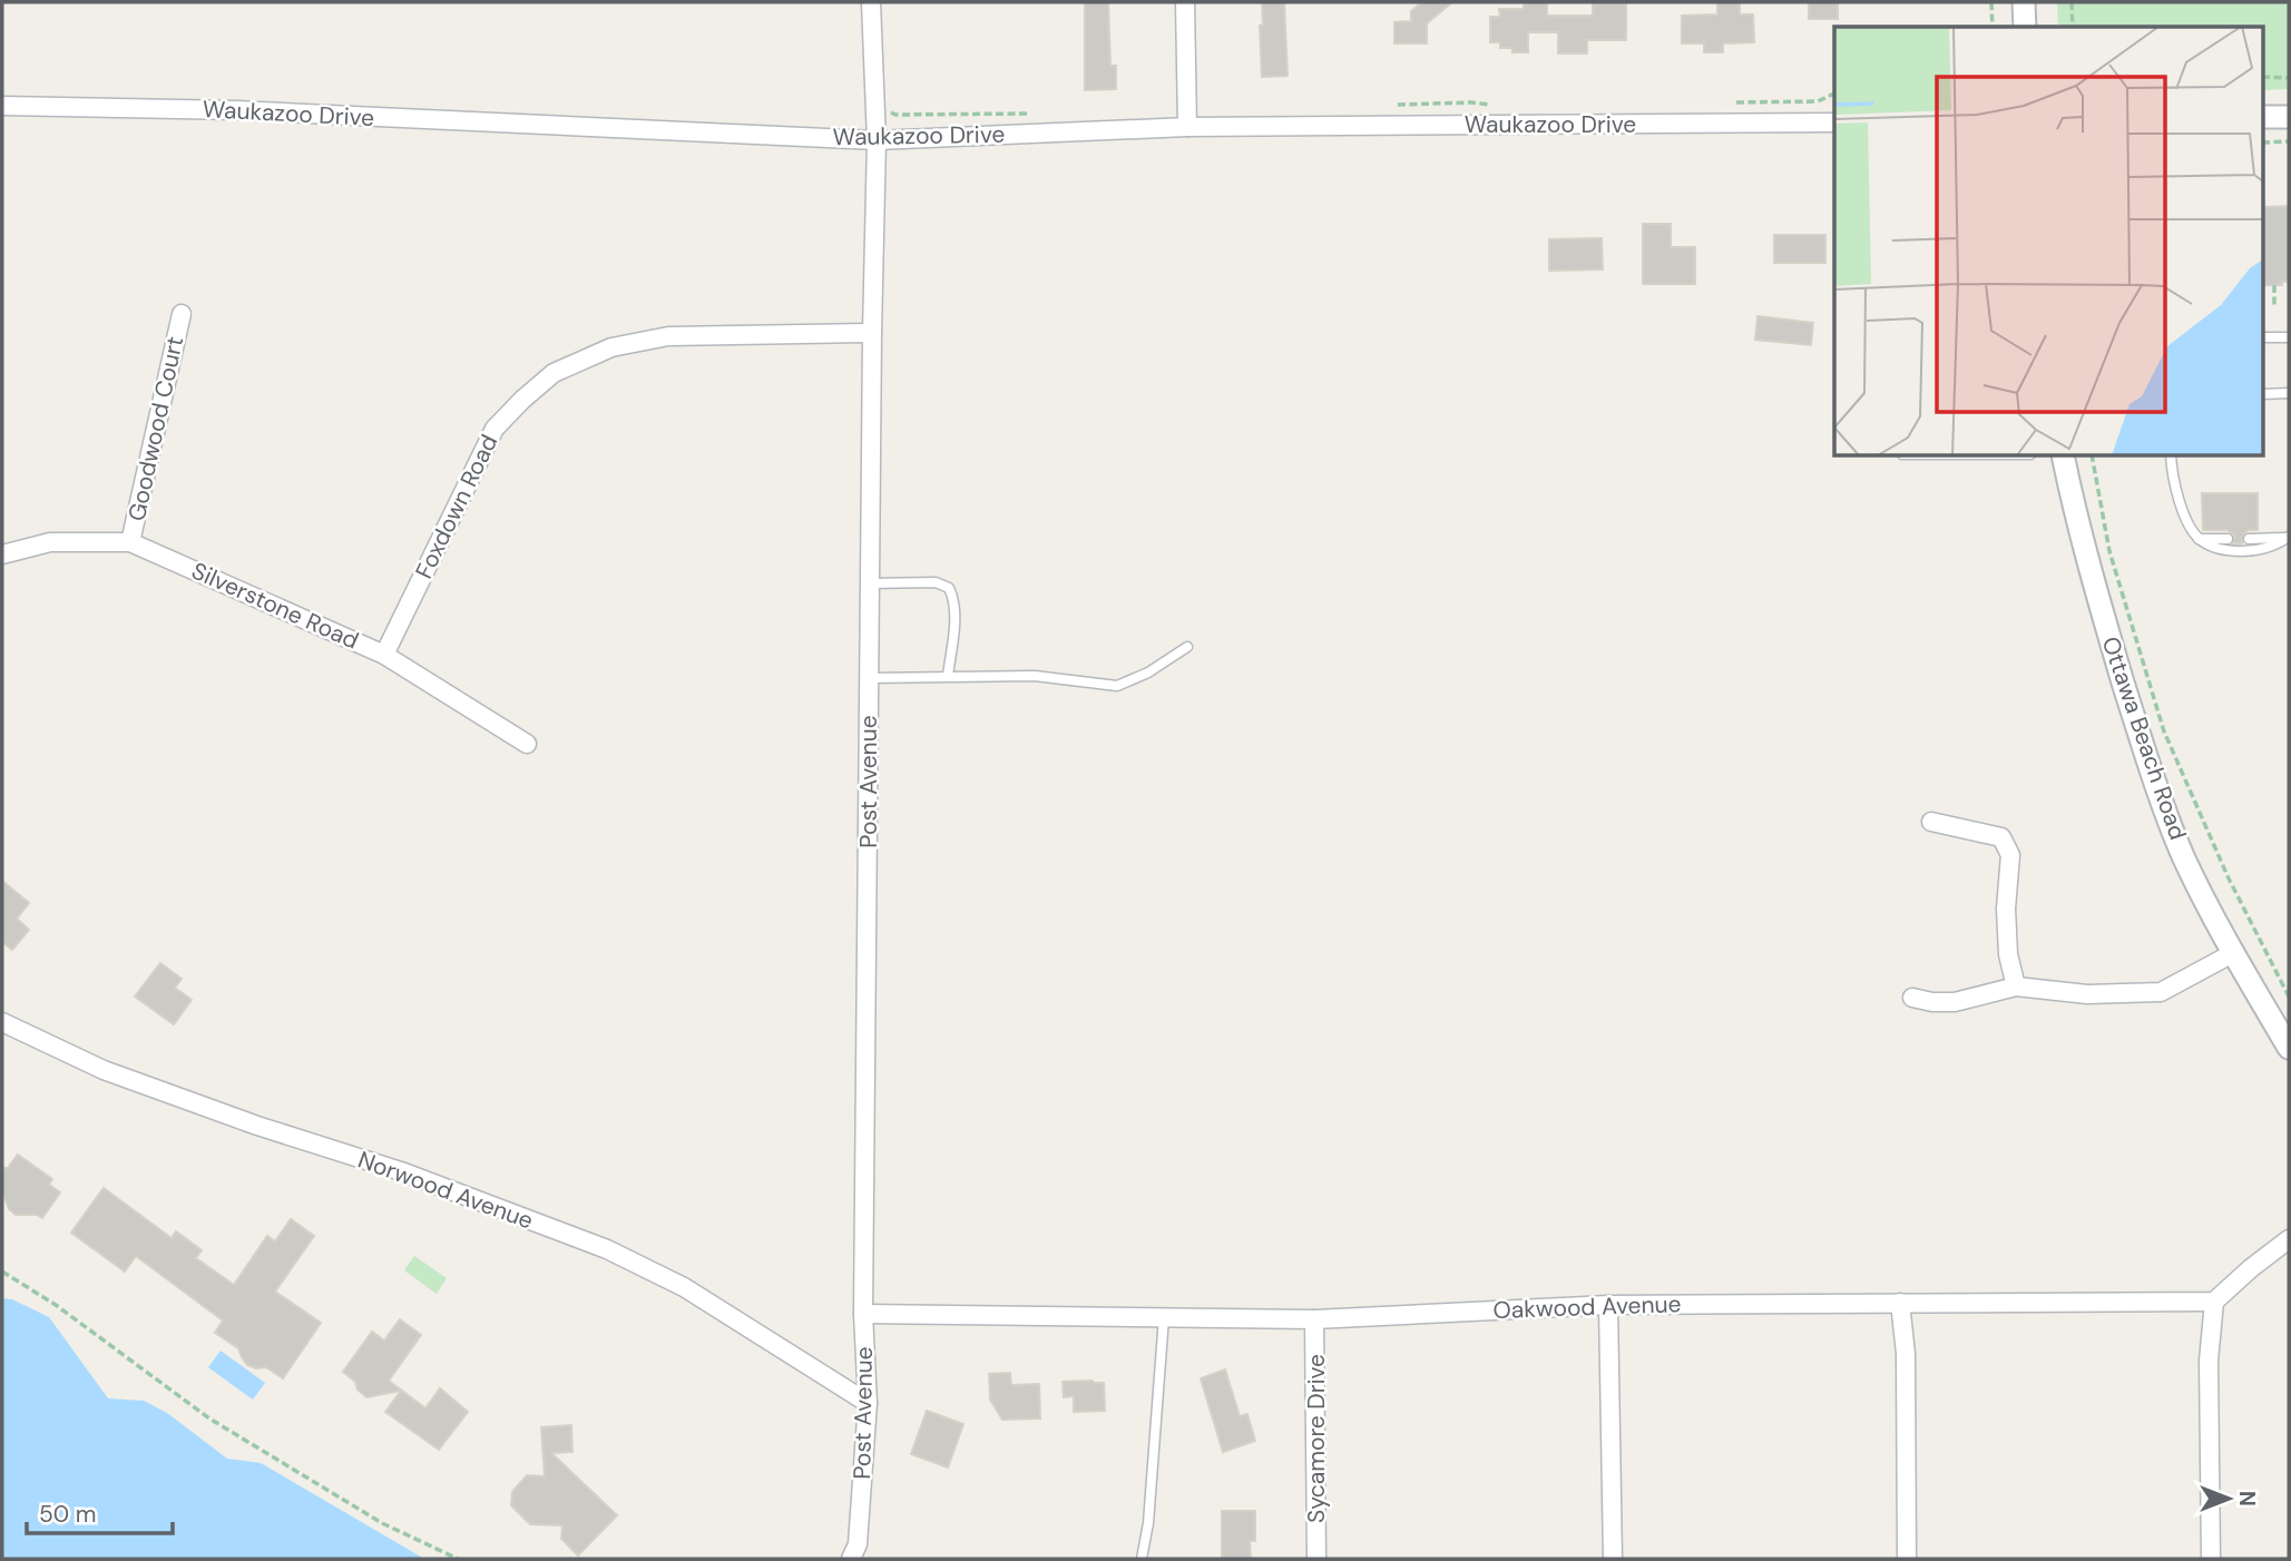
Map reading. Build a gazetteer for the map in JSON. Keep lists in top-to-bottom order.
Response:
{
  "streets": {
    "street": [
      "Waukazoo Drive",
      "Goodwood Court",
      "Foxdown Road",
      "Silverstone Road",
      "Ottawa Beach Road",
      "Post Avenue",
      "Norwood Avenue",
      "Oakwood Avenue",
      "Sycamore Drive"
    ]
  },
  "crossings": [
    ["Waukazoo Drive", "Post Avenue"],
    ["Goodwood Court", "Silverstone Road"],
    ["Foxdown Road", "Silverstone Road"],
    ["Foxdown Road", "Post Avenue"],
    ["Post Avenue", "Norwood Avenue"],
    ["Post Avenue", "Oakwood Avenue"],
    ["Oakwood Avenue", "Sycamore Drive"]
  ],
  "scale_bar": "50 m",
  "north": "right"
}
